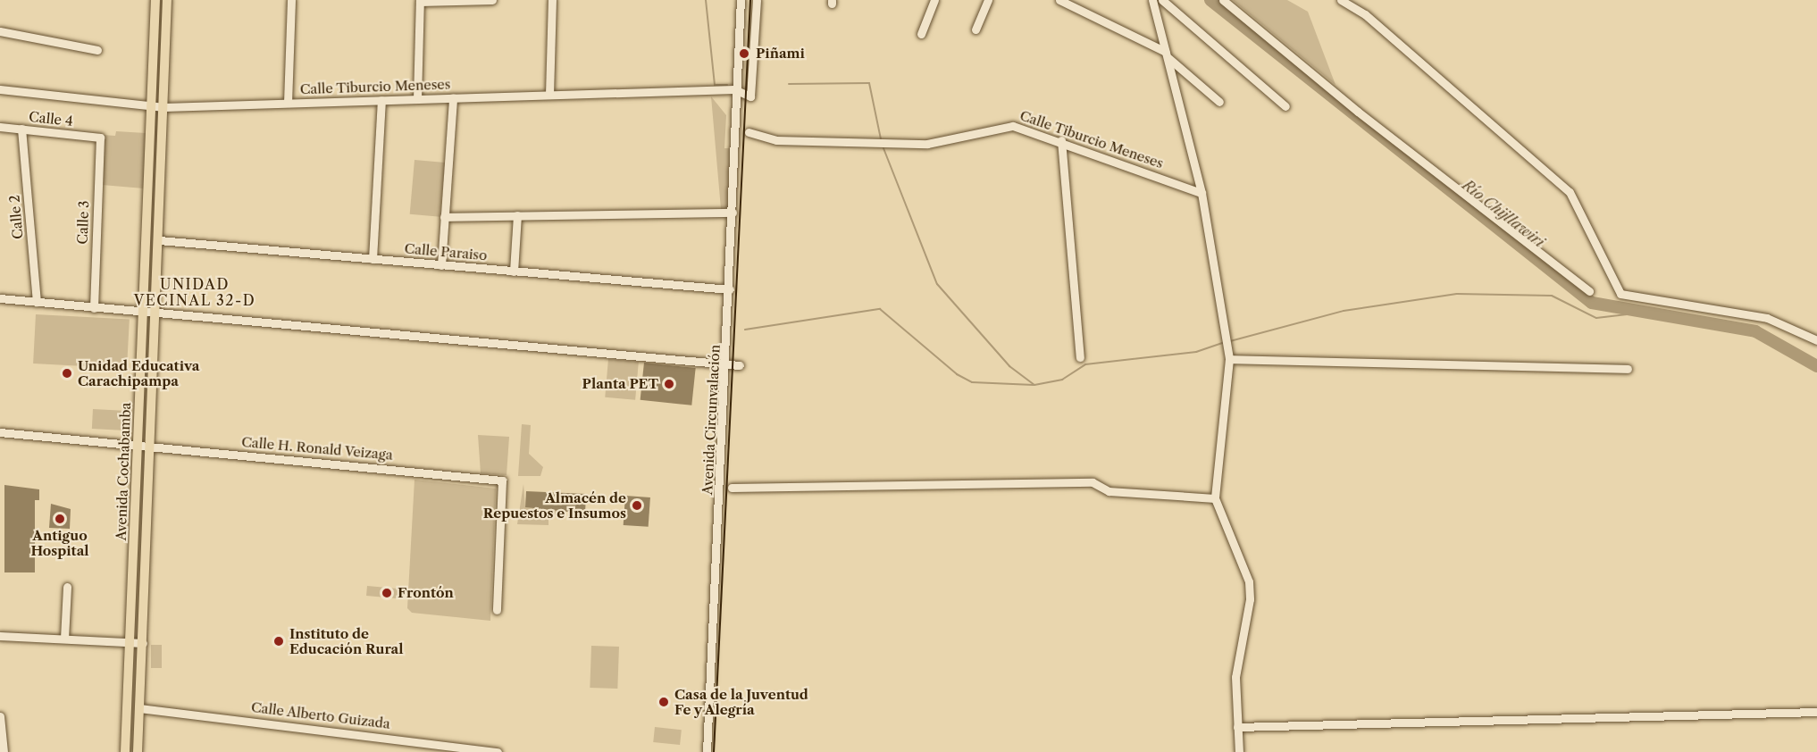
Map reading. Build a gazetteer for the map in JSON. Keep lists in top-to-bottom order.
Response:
{
  "streets": {
    "main road": ["Avenida Cochabamba"],
    "street": [
      "Calle Tiburcio Meneses",
      "Calle 4",
      "Calle 2",
      "Calle 3",
      "Calle Paraiso",
      "Avenida Circunvalación",
      "Calle H. Ronald Veizaga",
      "Calle Alberto Guizada"
    ]
  },
  "crossings": [
    ["Calle Tiburcio Meneses", "Avenida Circunvalación"],
    ["Calle Tiburcio Meneses", "Avenida Cochabamba"],
    ["Calle 4", "Calle 2"],
    ["Calle 4", "Calle 3"],
    ["Calle Paraiso", "Avenida Circunvalación"],
    ["Calle Paraiso", "Avenida Cochabamba"],
    ["Calle H. Ronald Veizaga", "Avenida Cochabamba"],
    ["Avenida Cochabamba", "Calle Alberto Guizada"]
  ],
  "districts": ["UNIDAD VECINAL 32-D"],
  "water": ["Río Chijllawiri"],
  "places": [
    "Piñami",
    "Unidad Educativa Carachipampa",
    "Planta PET",
    "Almacén de Repuestos e Insumos",
    "Antiguo Hospital",
    "Frontón",
    "Instituto de Educación Rural",
    "Casa de la Juventud Fe y Alegría"
  ]
}
